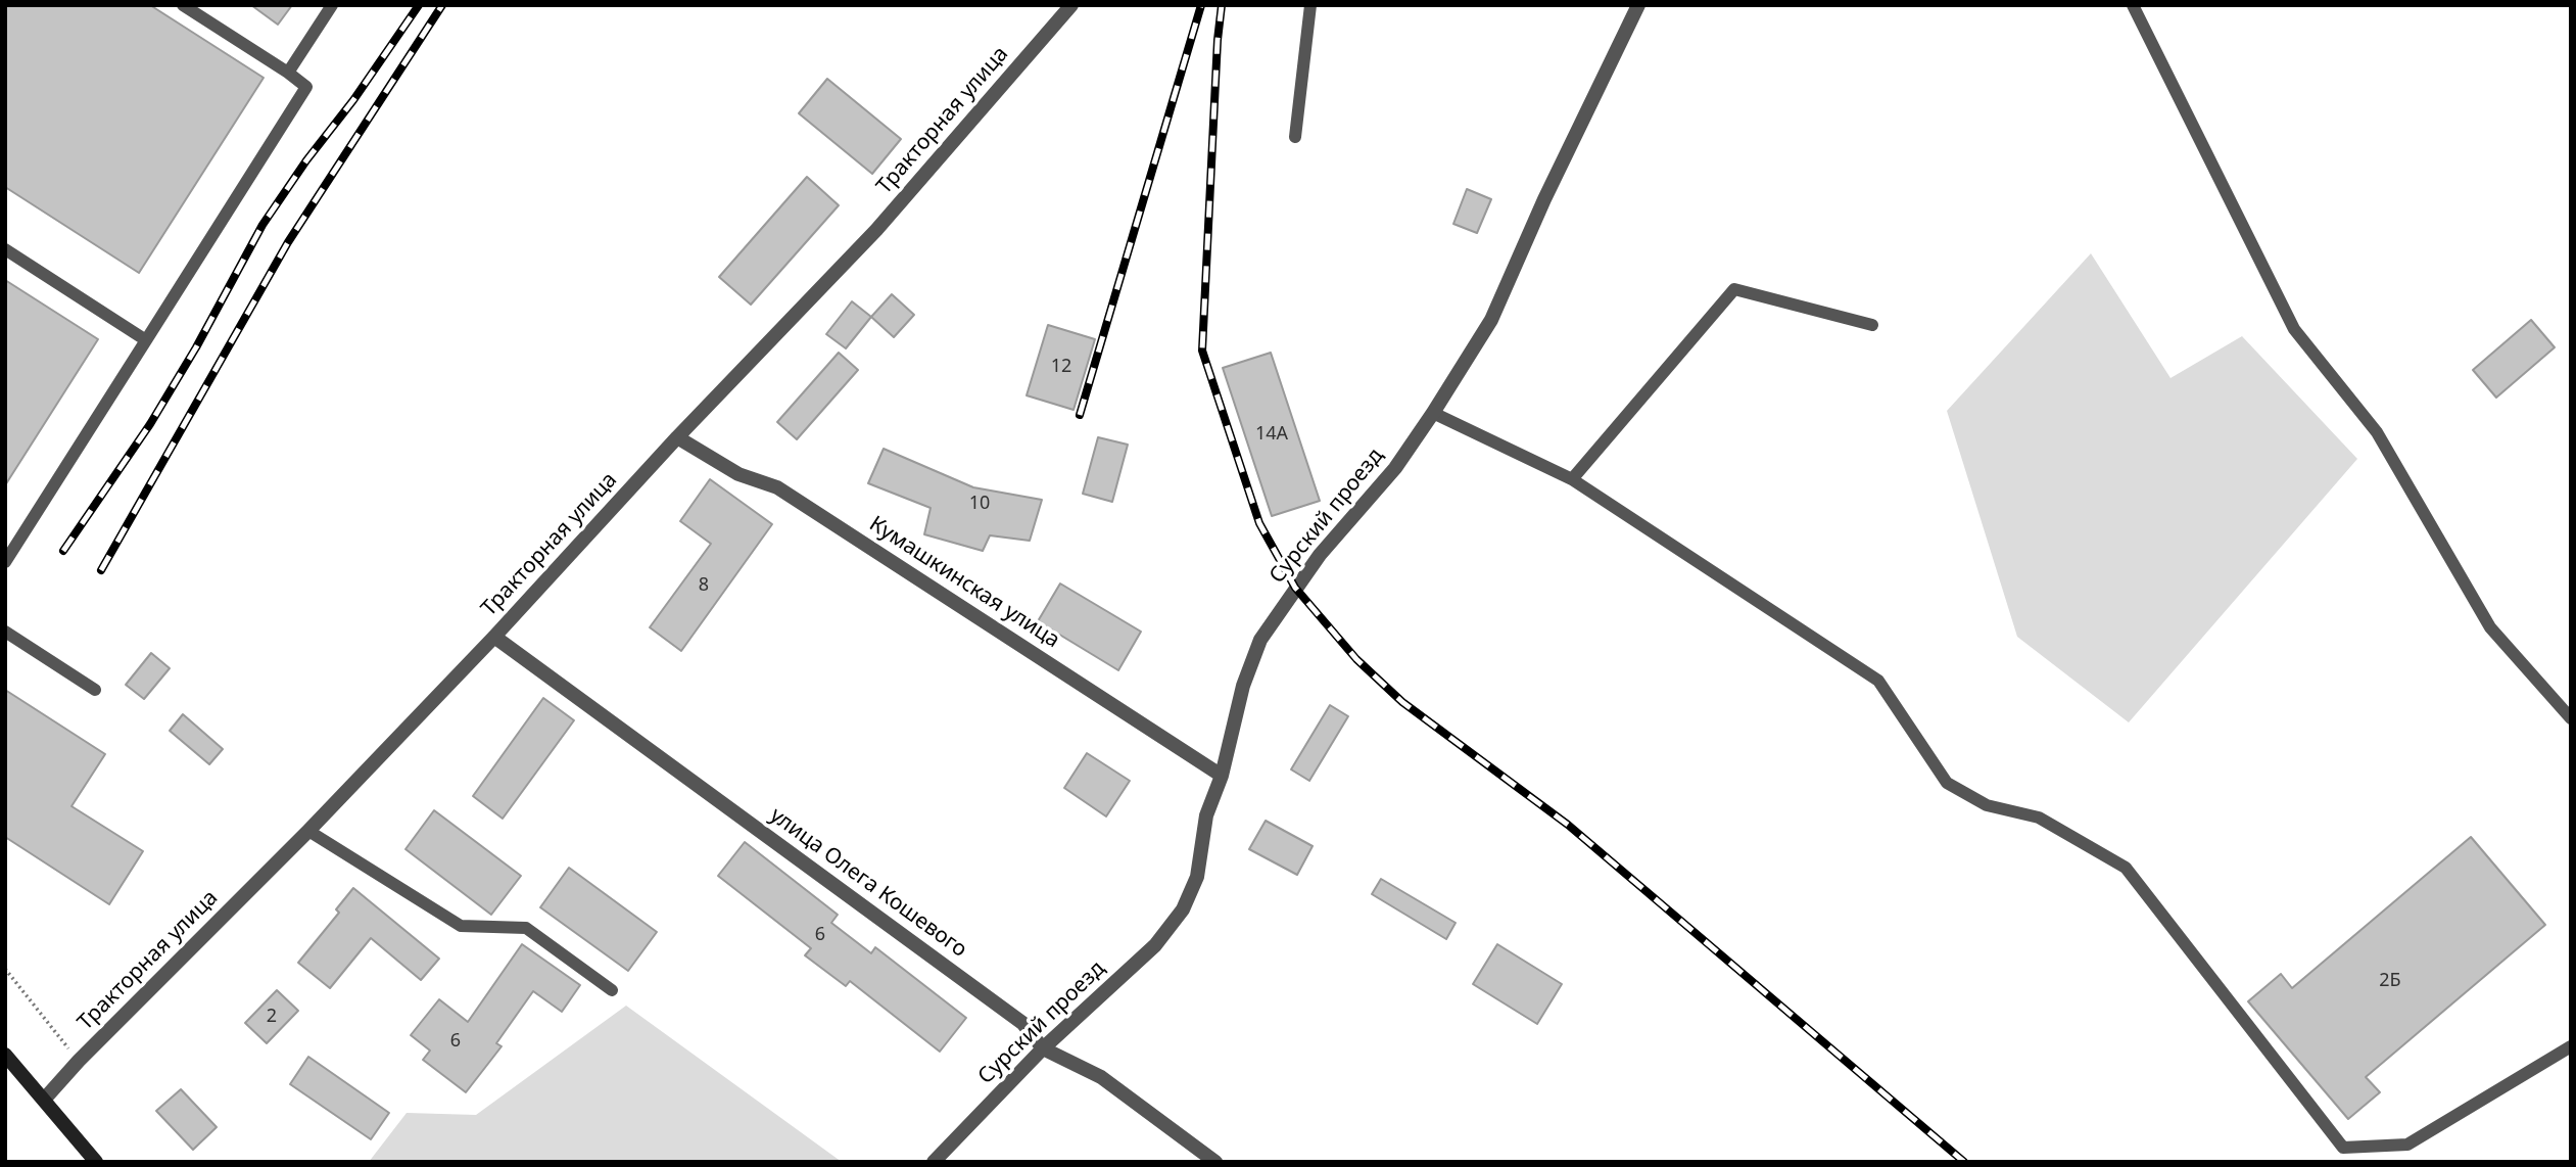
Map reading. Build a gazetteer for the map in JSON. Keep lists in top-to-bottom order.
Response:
{
  "streets": {
    "street": [
      "Тракторная улица",
      "Сурский проезд",
      "Кумашкинская улица",
      "улица Олега Кошевого"
    ]
  },
  "crossings": [
    ["Тракторная улица", "Кумашкинская улица"],
    ["Тракторная улица", "улица Олега Кошевого"],
    ["Сурский проезд", "Кумашкинская улица"],
    ["Сурский проезд", "улица Олега Кошевого"]
  ],
  "house_numbers": [
    "12",
    "14А",
    "10",
    "8",
    "6",
    "2Б",
    "2",
    "6"
  ]
}
